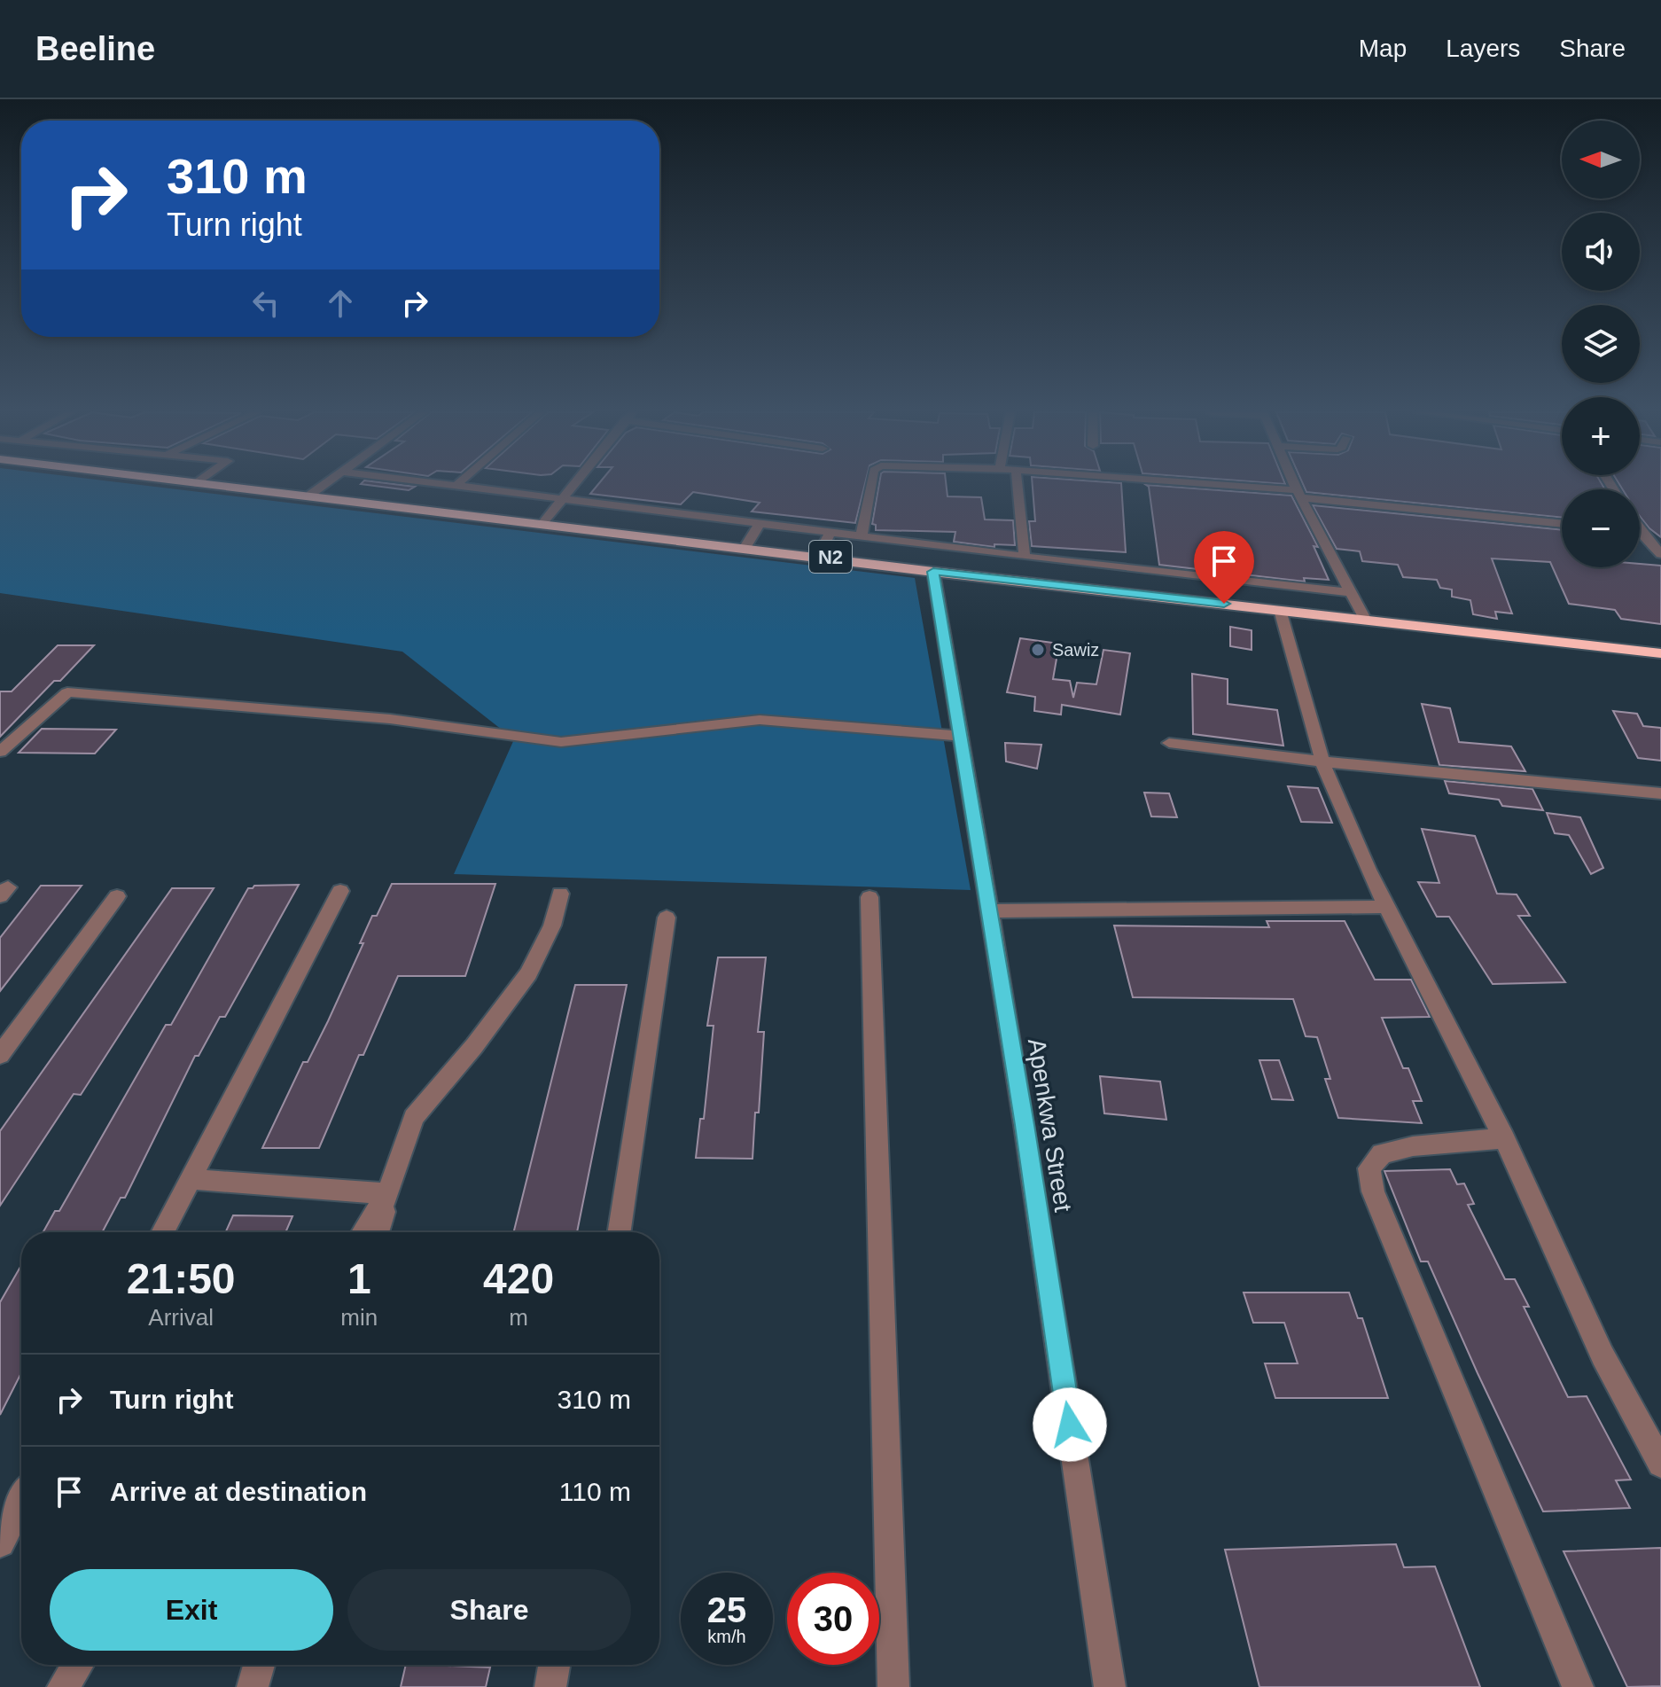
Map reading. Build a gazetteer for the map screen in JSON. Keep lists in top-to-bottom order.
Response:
{
  "streets": {
    "highway": ["N2"],
    "street": ["Apenkwa Street"]
  },
  "crossings": [
    ["N2", "Apenkwa Street"]
  ],
  "places": ["Sawiz"],
  "north": "left",
  "page": {
    "header": "Beeline",
    "nav": ["Map", "Layers", "Share"],
    "map_buttons": ["+", "−"],
    "turn": ["310 m", "Turn right"],
    "eta": [
      "21:50",
      "Arrival",
      "1",
      "min",
      "420",
      "m"
    ],
    "list": [
      {
        "name": "Turn right",
        "value": "310 m"
      },
      {
        "name": "Arrive at destination",
        "value": "110 m"
      }
    ],
    "buttons": ["Exit", "Share"],
    "speed": "25 km/h",
    "limit": "30"
  }
}
